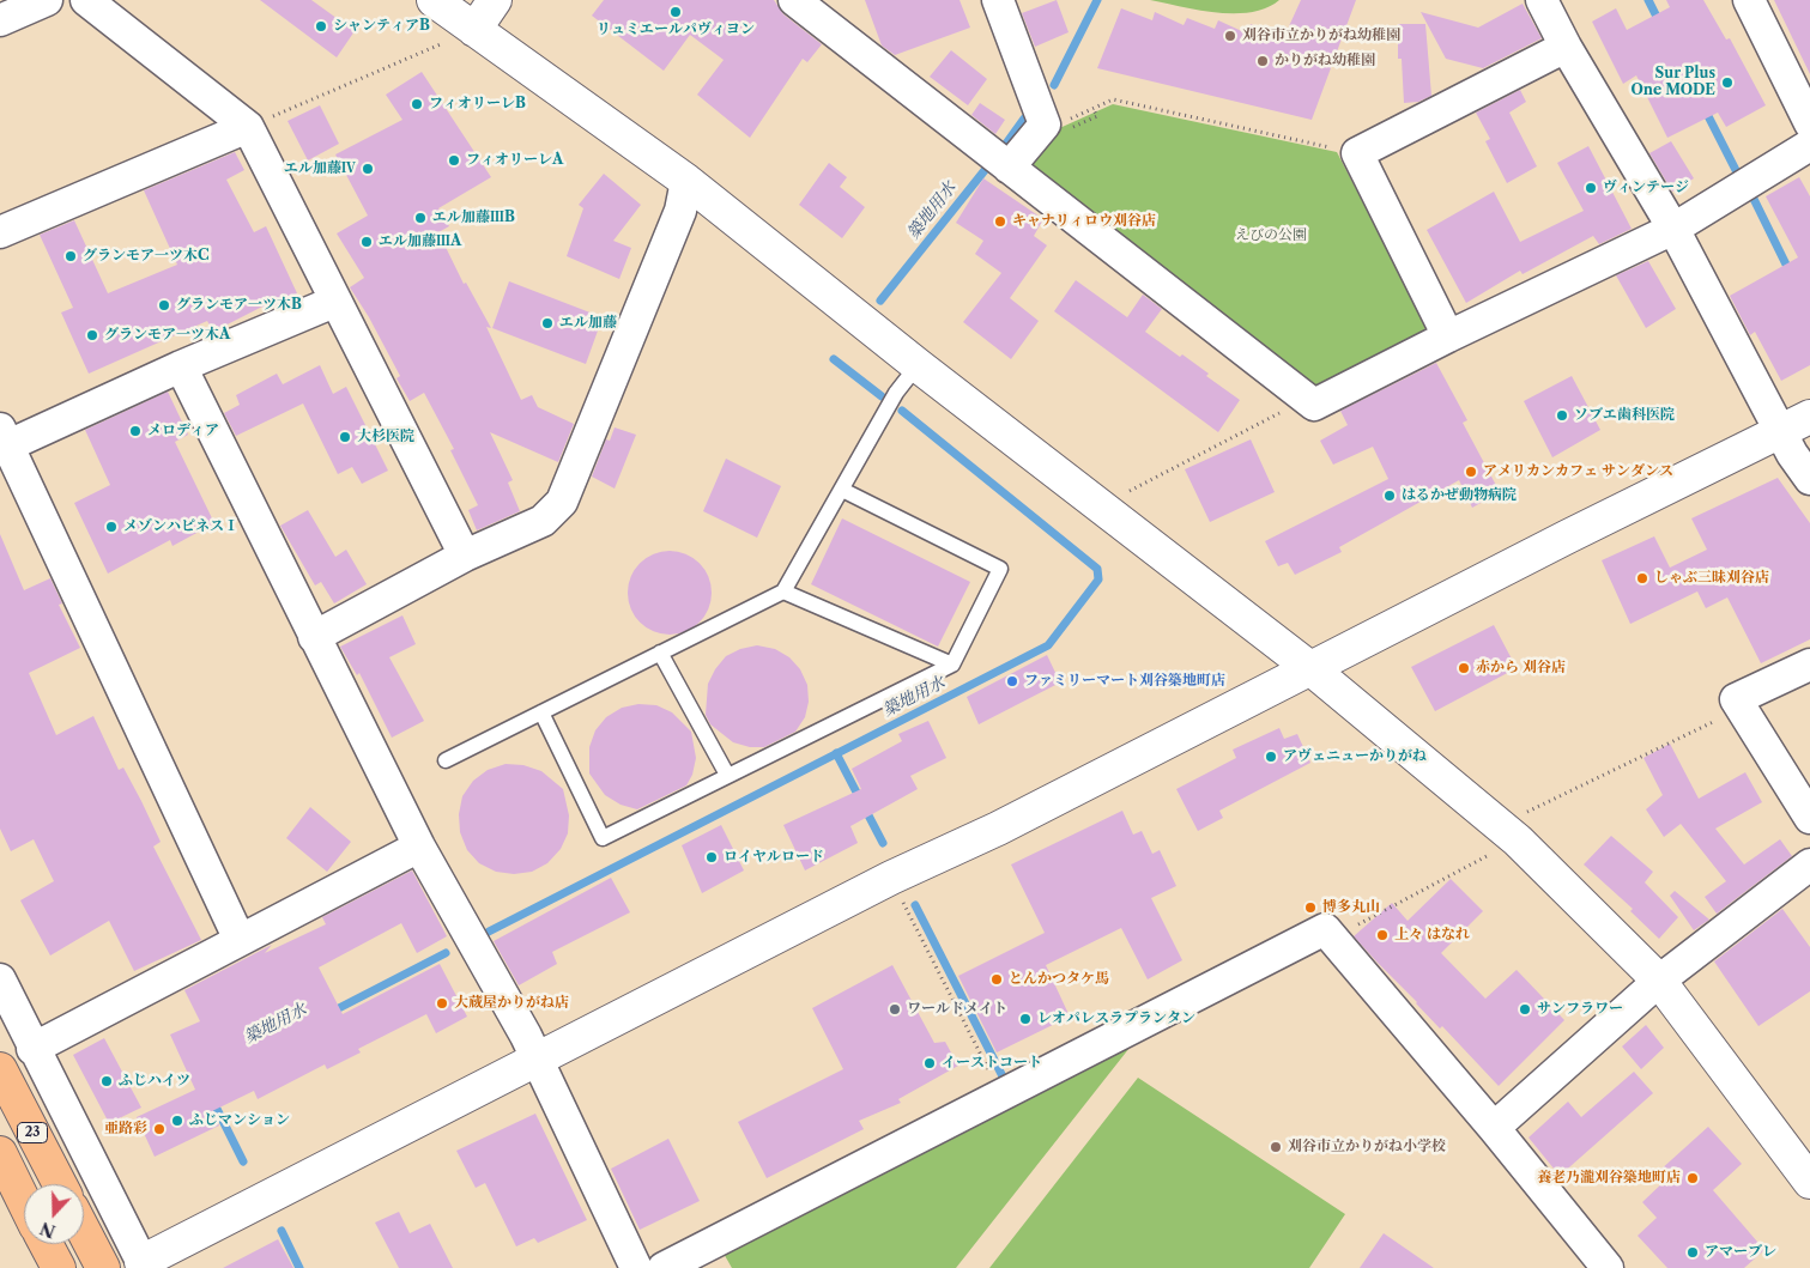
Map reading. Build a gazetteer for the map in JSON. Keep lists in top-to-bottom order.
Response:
{
  "streets": {
    "highway": ["23"]
  },
  "water": ["築地用水"],
  "parks": ["えびの公園"],
  "places": [
    "リュミエールパヴィヨン",
    "シャンティアB",
    "刈谷市立かりがね幼稚園",
    "かりがね幼稚園",
    "Sur Plus One MODE",
    "フィオリーレB",
    "フィオリーレA",
    "エル加藤Ⅳ",
    "ヴィンテージ",
    "エル加藤ⅢB",
    "キャナリィロウ刈谷店",
    "エル加藤ⅢA",
    "グランモア一ツ木C",
    "グランモア一ツ木B",
    "エル加藤",
    "グランモア一ツ木A",
    "ソブエ歯科医院",
    "メロディア",
    "大杉医院",
    "アメリカンカフェ サンダンス",
    "はるかぜ動物病院",
    "メゾンハピネスⅠ",
    "しゃぶ三昧刈谷店",
    "赤から 刈谷店",
    "ファミリーマート刈谷築地町店",
    "アヴェニューかりがね",
    "ロイヤルロード",
    "博多丸山",
    "上々 はなれ",
    "とんかつタケ馬",
    "大蔵屋かりがね店",
    "ワールドメイト",
    "サンフラワー",
    "レオパレスラプランタン",
    "イーストコート",
    "ふじハイツ",
    "ふじマンション",
    "亜路彩",
    "刈谷市立かりがね小学校",
    "養老乃瀧刈谷築地町店",
    "アマーブレ"
  ],
  "north": "bottom"
}
